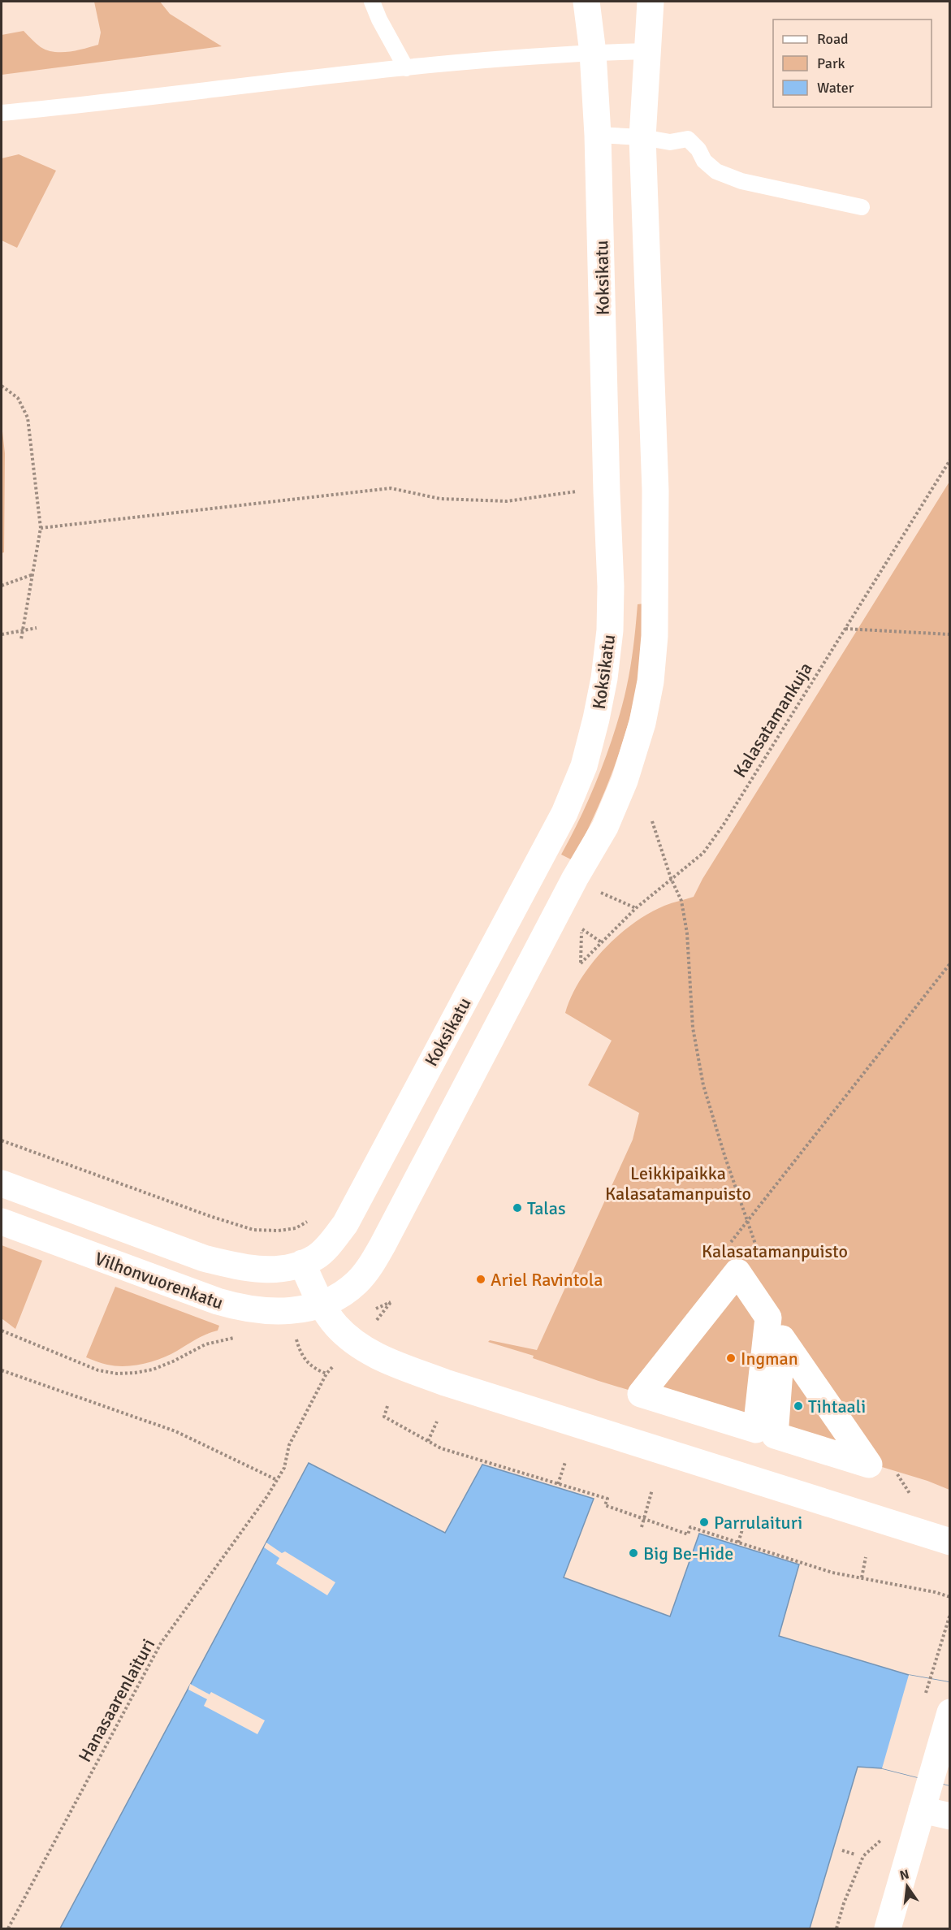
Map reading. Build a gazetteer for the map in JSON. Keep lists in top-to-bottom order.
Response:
{
  "streets": {
    "main road": ["Koksikatu", "Vilhonvuorenkatu"],
    "path": ["Kalasatamankuja", "Hanasaarenlaituri"]
  },
  "crossings": [
    ["Koksikatu", "Vilhonvuorenkatu"]
  ],
  "parks": ["Leikkipaikka Kalasatamanpuisto", "Kalasatamanpuisto"],
  "places": [
    "Talas",
    "Ariel Ravintola",
    "Ingman",
    "Tihtaali",
    "Parrulaituri",
    "Big Be-Hide"
  ],
  "legend": ["Road", "Park", "Water"],
  "north": "top"
}
